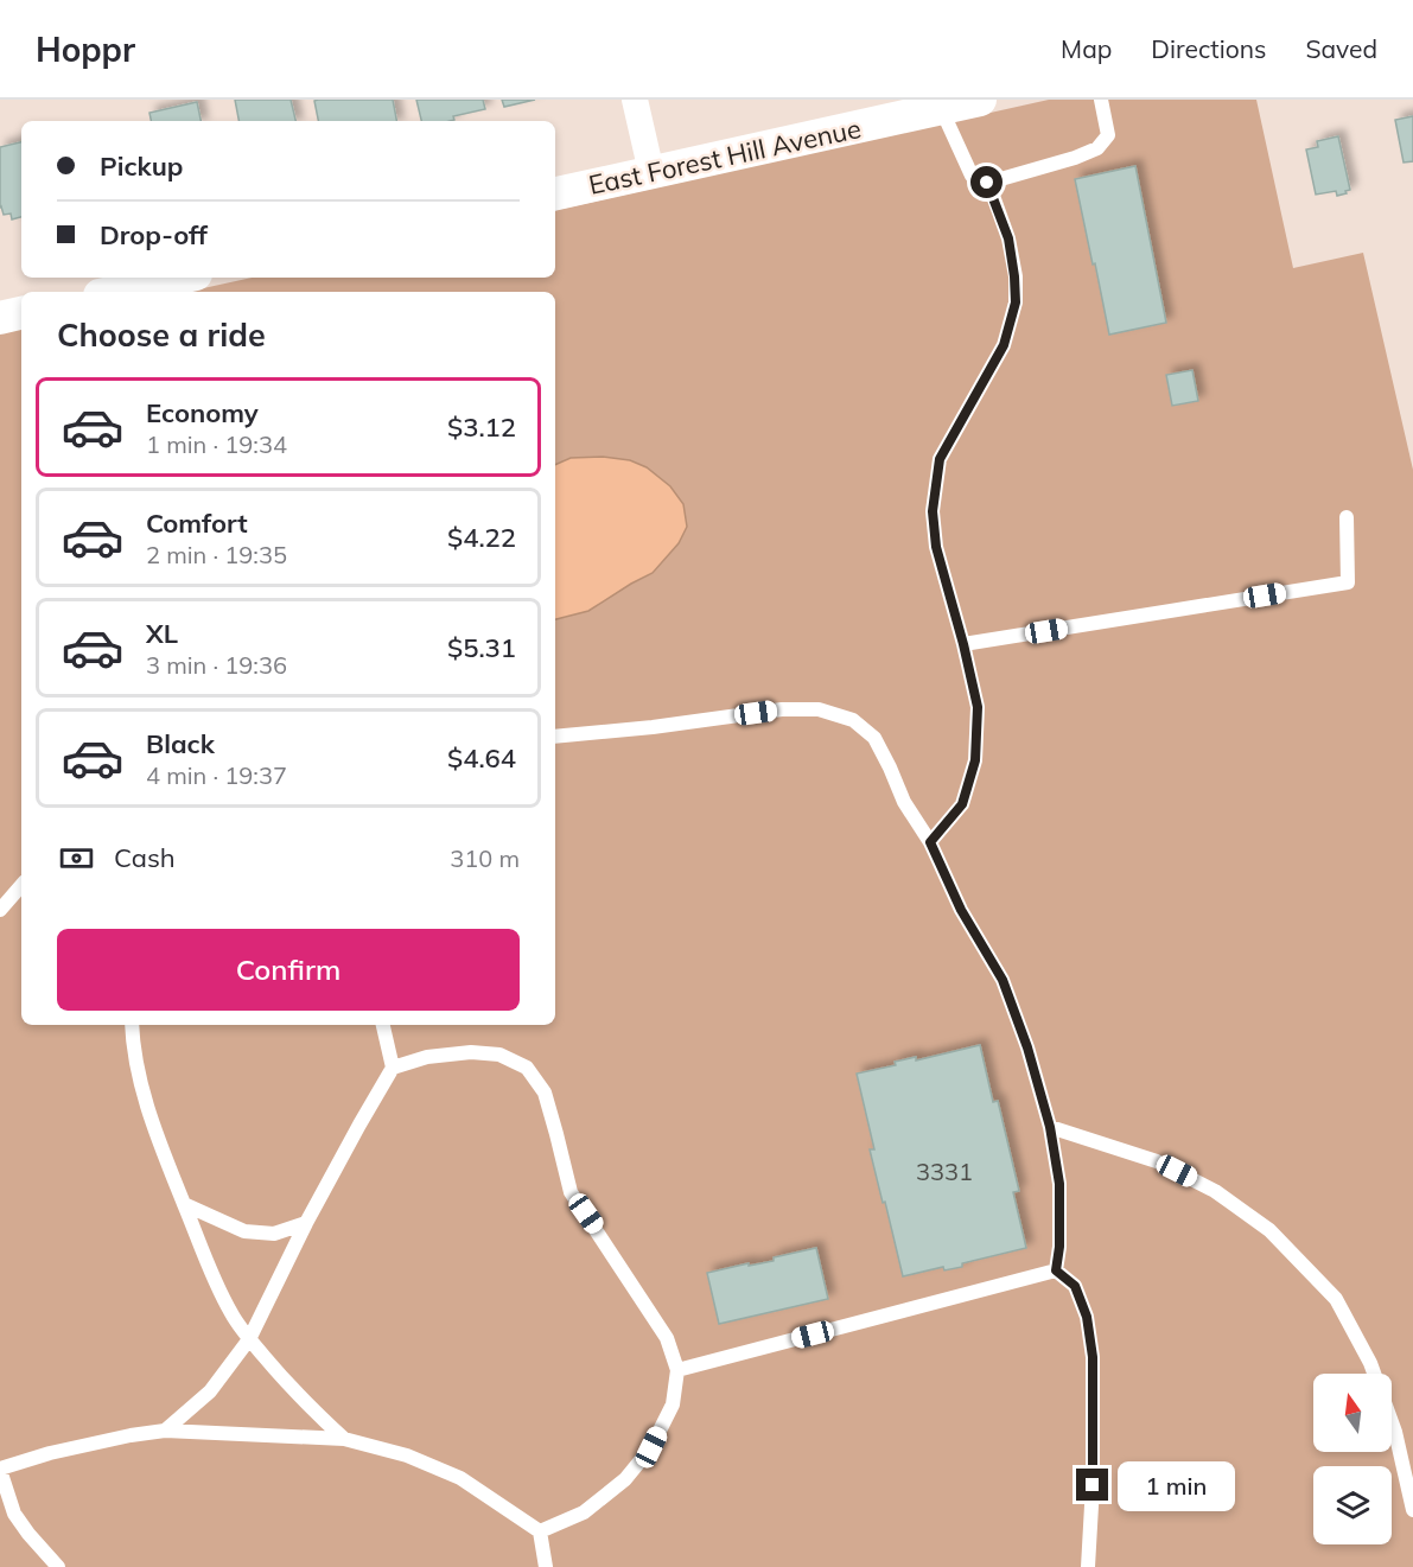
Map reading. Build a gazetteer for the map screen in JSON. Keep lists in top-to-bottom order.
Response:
{
  "streets": {
    "street": ["East Forest Hill Avenue"]
  },
  "house_numbers": ["3331"],
  "north": "top",
  "page": {
    "header": "Hoppr",
    "nav": ["Map", "Directions", "Saved"],
    "banner": ["Pickup", "Drop-off"],
    "heading": "Choose a ride",
    "list": [
      {
        "name": "Economy",
        "note": "1 min · 19:34",
        "value": "$3.12"
      },
      {
        "name": "Comfort",
        "note": "2 min · 19:35",
        "value": "$4.22"
      },
      {
        "name": "XL",
        "note": "3 min · 19:36",
        "value": "$5.31"
      },
      {
        "name": "Black",
        "note": "4 min · 19:37",
        "value": "$4.64"
      }
    ],
    "pay": ["Cash", "310 m"],
    "buttons": "Confirm",
    "bubble": "1 min"
  }
}
